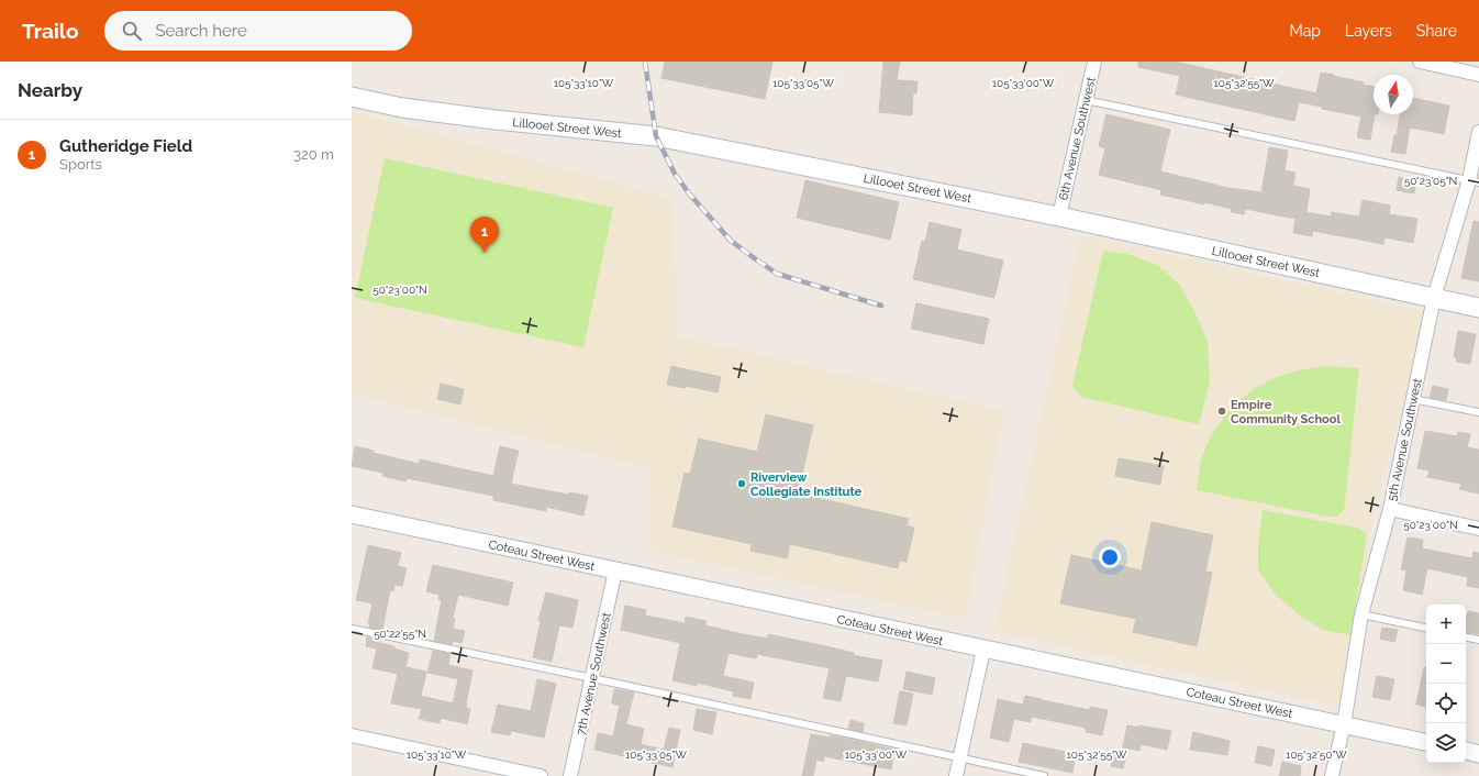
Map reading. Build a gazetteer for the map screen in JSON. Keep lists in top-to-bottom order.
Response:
{
  "streets": {
    "main road": ["Lillooet Street West"],
    "street": [
      "6th Avenue Southwest",
      "5th Avenue Southwest",
      "Coteau Street West",
      "7th Avenue Southwest"
    ]
  },
  "crossings": [
    ["Lillooet Street West", "6th Avenue Southwest"],
    ["Lillooet Street West", "5th Avenue Southwest"],
    ["5th Avenue Southwest", "Coteau Street West"],
    ["Coteau Street West", "7th Avenue Southwest"]
  ],
  "places": ["Empire Community School", "Riverview Collegiate Institute"],
  "north": "top",
  "page": {
    "header": "Trailo",
    "search": "Search here",
    "nav": ["Map", "Layers", "Share"],
    "heading": "Nearby",
    "list": [
      {
        "mark": "1",
        "name": "Gutheridge Field",
        "note": "Sports",
        "value": "320 m"
      }
    ],
    "pins": "1",
    "map_buttons": ["+", "−"]
  },
  "coordinates": [
    "105°33'10\"W",
    "105°33'05\"W",
    "105°33'00\"W",
    "105°32'55\"W",
    "50°23'05\"N",
    "50°23'00\"N",
    "50°22'55\"N",
    "105°32'50\"W"
  ]
}
